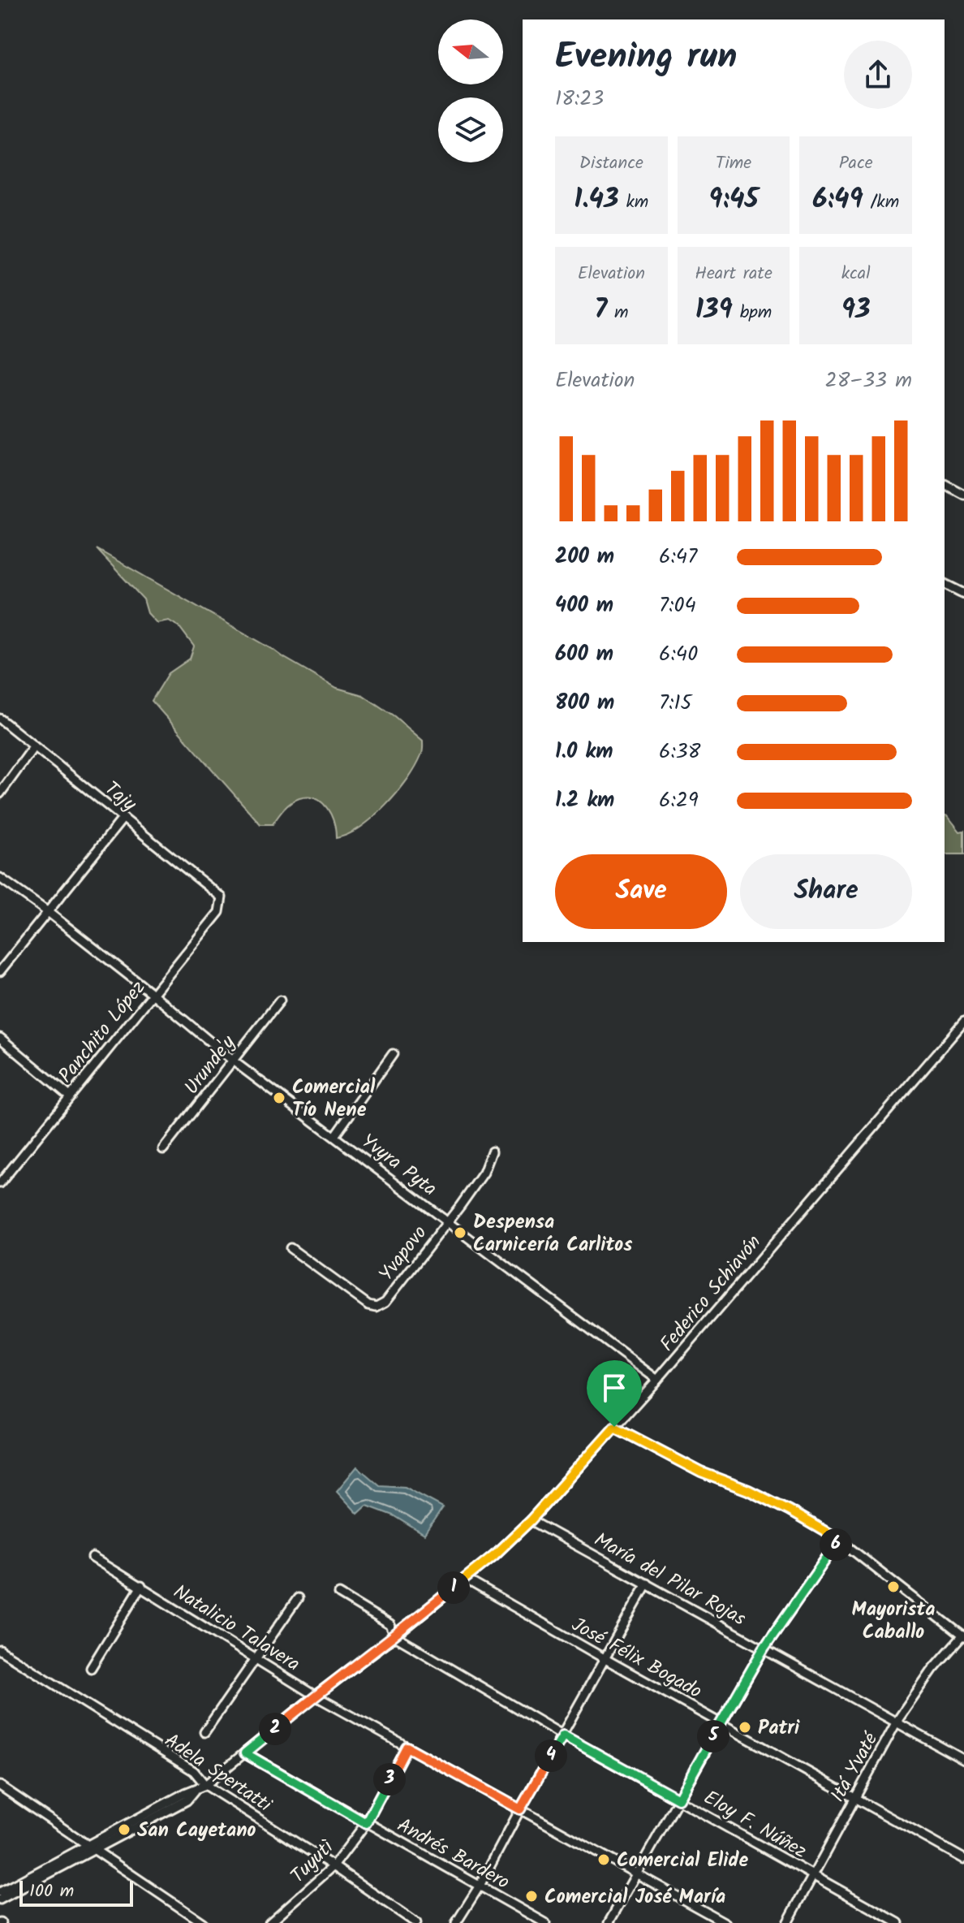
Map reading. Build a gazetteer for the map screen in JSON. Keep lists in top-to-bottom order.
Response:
{
  "streets": {
    "street": [
      "Tajy",
      "Panchito López",
      "Urunde'y",
      "Yvyra Pyta",
      "Yvapovo",
      "Federico Schiavón",
      "María del Pilar Rojas",
      "Natalicio Talavera",
      "José Félix Bogado",
      "Itá Yvaté",
      "Adela Spertatti",
      "Eloy F. Núñez",
      "Andrés Bardero",
      "Tuyutì"
    ]
  },
  "crossings": [
    ["Tajy", "Panchito López"],
    ["Panchito López", "Yvyra Pyta"],
    ["Urunde'y", "Yvyra Pyta"],
    ["Yvyra Pyta", "Yvapovo"],
    ["Yvyra Pyta", "Federico Schiavón"],
    ["Federico Schiavón", "María del Pilar Rojas"],
    ["Federico Schiavón", "Natalicio Talavera"],
    ["Federico Schiavón", "José Félix Bogado"],
    ["Federico Schiavón", "Adela Spertatti"],
    ["Federico Schiavón", "Eloy F. Núñez"],
    ["Federico Schiavón", "Andrés Bardero"],
    ["María del Pilar Rojas", "Itá Yvaté"],
    ["Natalicio Talavera", "Tuyutì"],
    ["José Félix Bogado", "Itá Yvaté"],
    ["Itá Yvaté", "Eloy F. Núñez"],
    ["Adela Spertatti", "Tuyutì"],
    ["Andrés Bardero", "Tuyutì"]
  ],
  "places": [
    "Comercial Tío Nene",
    "Despensa Carnicería Carlitos",
    "Mayorista Caballo",
    "Patri",
    "San Cayetano",
    "Comercial Elide",
    "Comercial José María"
  ],
  "scale_bar": "100 m",
  "north": "left",
  "page": {
    "heading": ["Evening run", "18:23"],
    "stats": [
      ["Distance", "1.43 km"],
      ["Time", "9:45"],
      ["Pace", "6:49 /km"],
      ["Elevation", "7 m"],
      ["Heart rate", "139 bpm"],
      ["kcal", "93"]
    ],
    "chart": ["Elevation", "28–33 m"],
    "list": [
      {
        "name": "200 m",
        "note": "6:47"
      },
      {
        "name": "400 m",
        "note": "7:04"
      },
      {
        "name": "600 m",
        "note": "6:40"
      },
      {
        "name": "800 m",
        "note": "7:15"
      },
      {
        "name": "1.0 km",
        "note": "6:38"
      },
      {
        "name": "1.2 km",
        "note": "6:29"
      }
    ],
    "buttons": ["Save", "Share"],
    "pins": [
      "6",
      "1",
      "2",
      "5",
      "4",
      "3"
    ],
    "scale": "100 m"
  }
}
